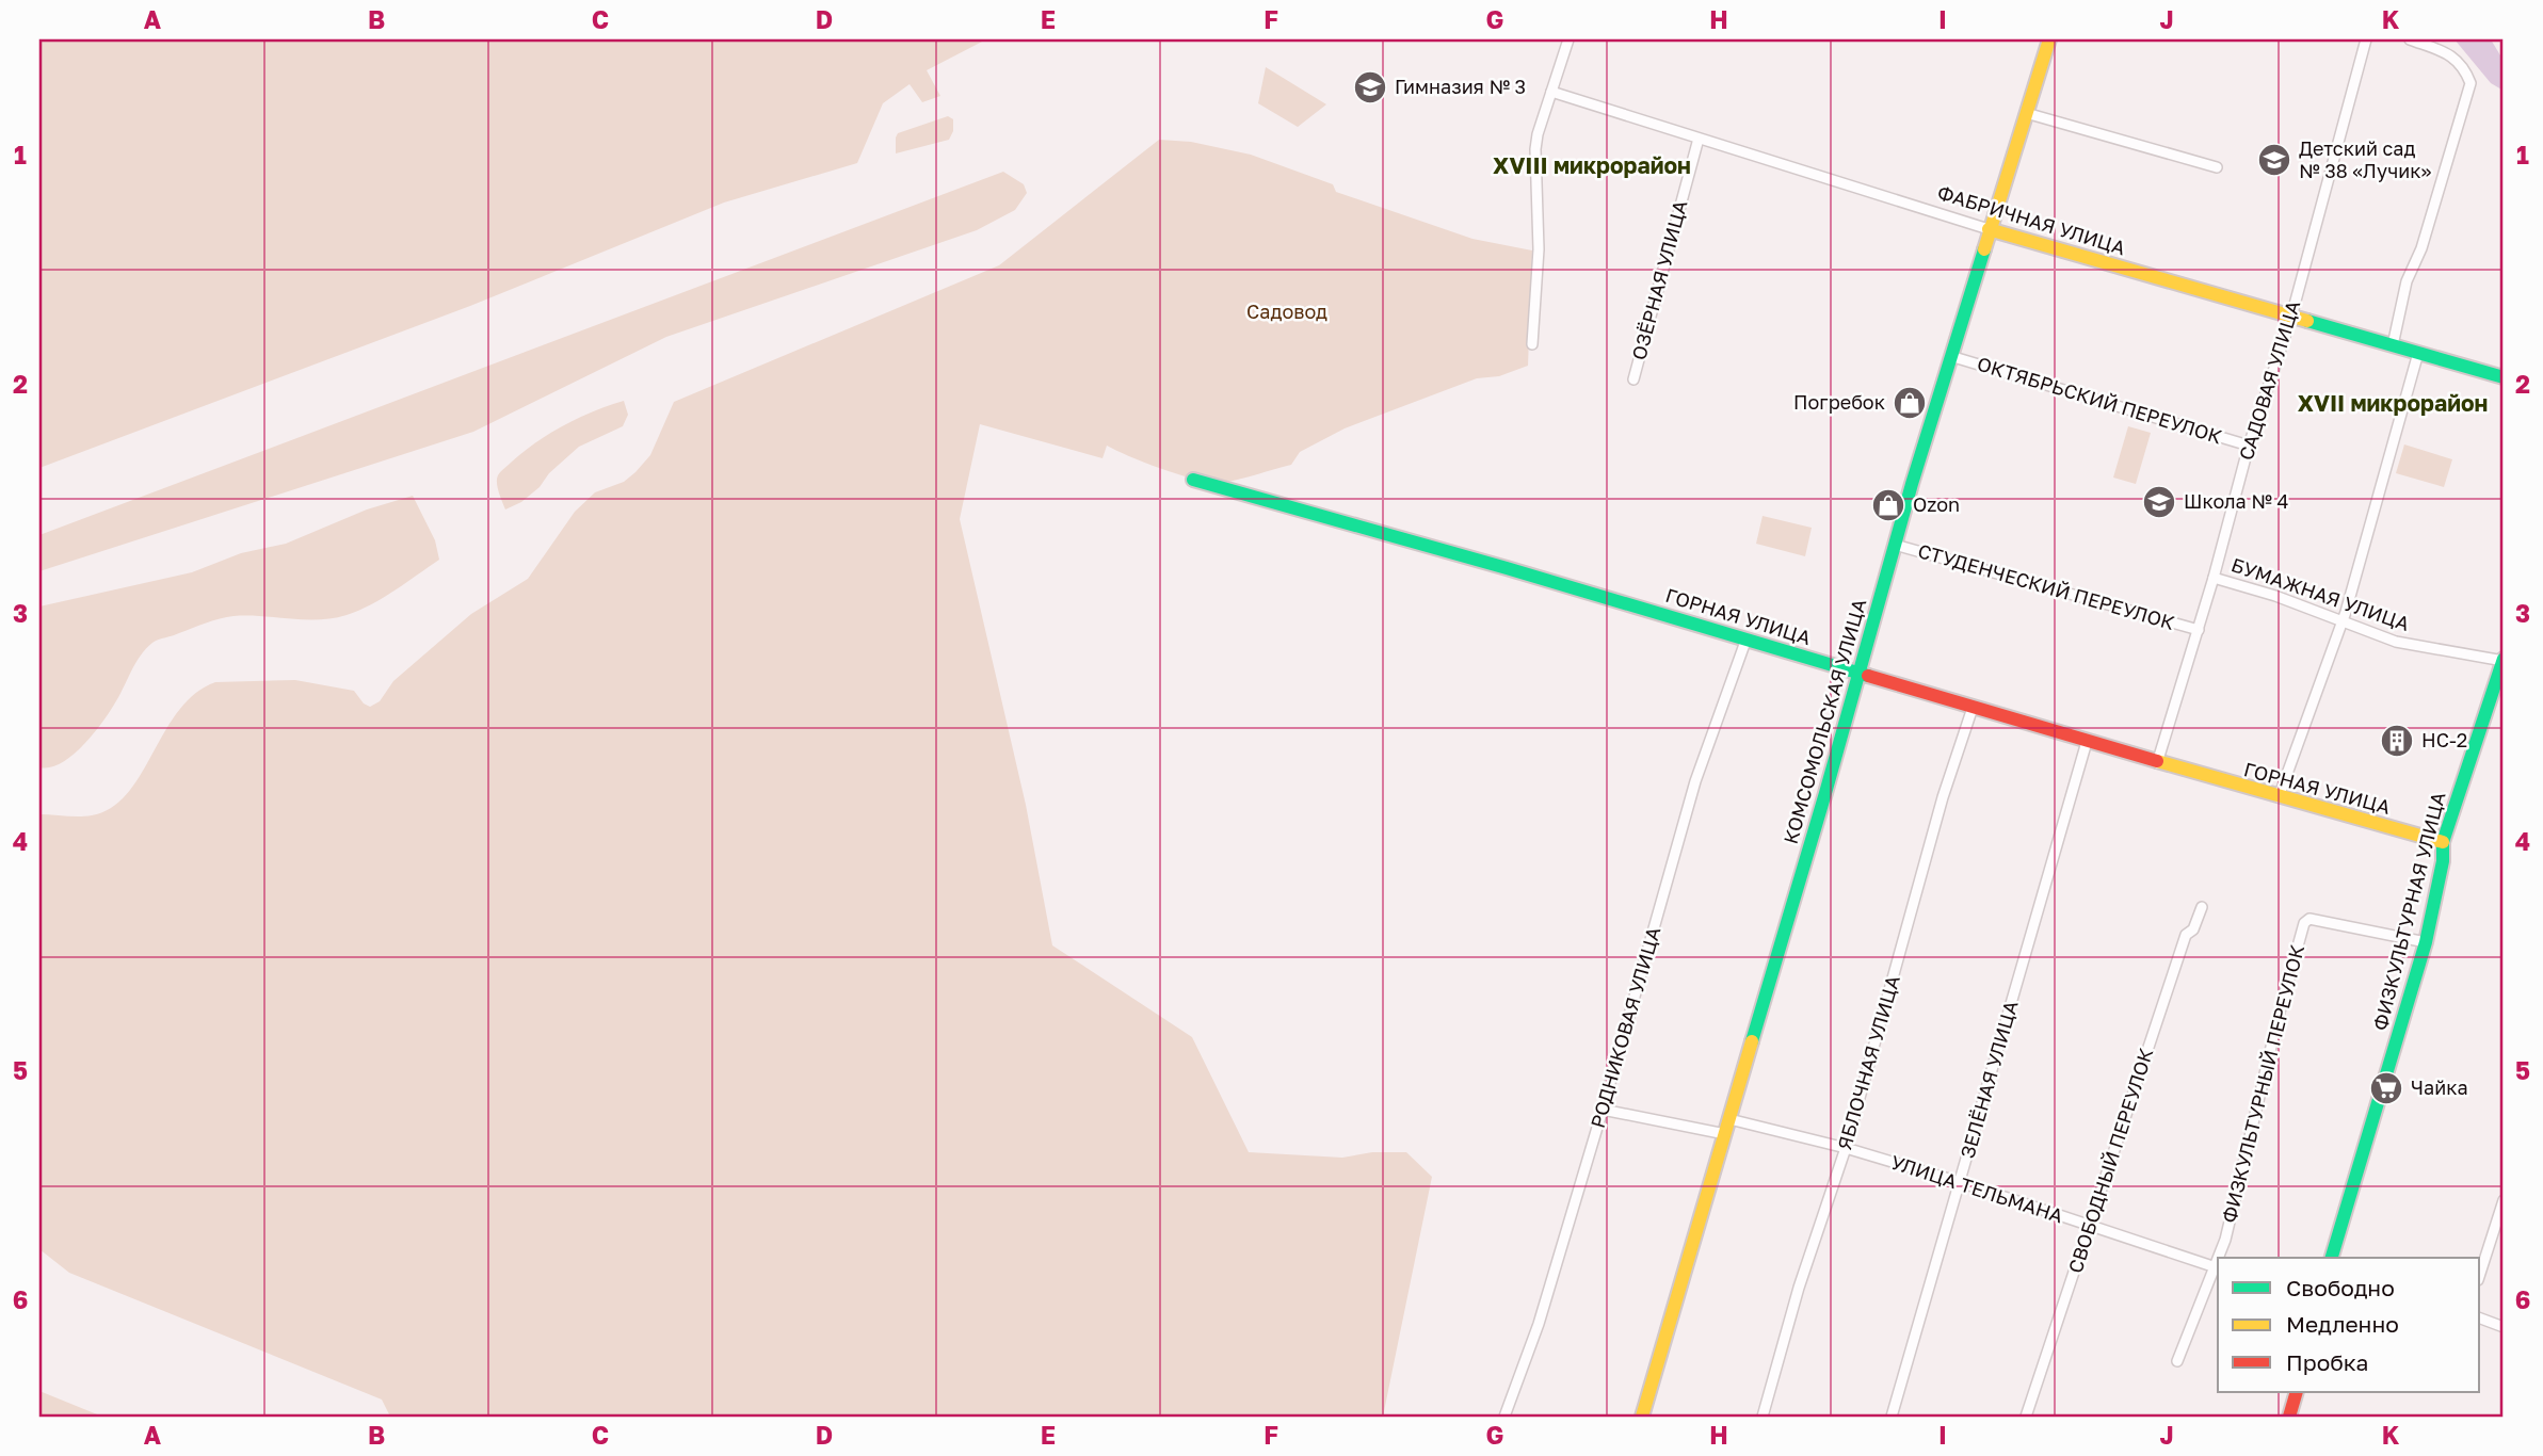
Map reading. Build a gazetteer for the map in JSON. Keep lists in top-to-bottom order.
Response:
{
  "streets": {
    "street": [
      "ФАБРИЧНАЯ УЛИЦА",
      "ОЗЁРНАЯ УЛИЦА",
      "САДОВАЯ УЛИЦА",
      "ОКТЯБРЬСКИЙ ПЕРЕУЛОК",
      "СТУДЕНЧЕСКИЙ ПЕРЕУЛОК",
      "БУМАЖНАЯ УЛИЦА",
      "ГОРНАЯ УЛИЦА",
      "КОМСОМОЛЬСКАЯ УЛИЦА",
      "ФИЗКУЛЬТУРНАЯ УЛИЦА",
      "РОДНИКОВАЯ УЛИЦА",
      "ЯБЛОЧНАЯ УЛИЦА",
      "ЗЕЛЁНАЯ УЛИЦА",
      "ФИЗКУЛЬТУРНЫЙ ПЕРЕУЛОК",
      "СВОБОДНЫЙ ПЕРЕУЛОК",
      "УЛИЦА ТЕЛЬМАНА"
    ]
  },
  "crossings": [
    ["ФАБРИЧНАЯ УЛИЦА", "ОЗЁРНАЯ УЛИЦА"],
    ["ФАБРИЧНАЯ УЛИЦА", "САДОВАЯ УЛИЦА"],
    ["ФАБРИЧНАЯ УЛИЦА", "КОМСОМОЛЬСКАЯ УЛИЦА"],
    ["САДОВАЯ УЛИЦА", "ОКТЯБРЬСКИЙ ПЕРЕУЛОК"],
    ["САДОВАЯ УЛИЦА", "СТУДЕНЧЕСКИЙ ПЕРЕУЛОК"],
    ["САДОВАЯ УЛИЦА", "БУМАЖНАЯ УЛИЦА"],
    ["САДОВАЯ УЛИЦА", "ГОРНАЯ УЛИЦА"],
    ["ОКТЯБРЬСКИЙ ПЕРЕУЛОК", "КОМСОМОЛЬСКАЯ УЛИЦА"],
    ["СТУДЕНЧЕСКИЙ ПЕРЕУЛОК", "КОМСОМОЛЬСКАЯ УЛИЦА"],
    ["БУМАЖНАЯ УЛИЦА", "ФИЗКУЛЬТУРНАЯ УЛИЦА"],
    ["ГОРНАЯ УЛИЦА", "КОМСОМОЛЬСКАЯ УЛИЦА"],
    ["ГОРНАЯ УЛИЦА", "ФИЗКУЛЬТУРНАЯ УЛИЦА"],
    ["ГОРНАЯ УЛИЦА", "РОДНИКОВАЯ УЛИЦА"],
    ["ГОРНАЯ УЛИЦА", "ЯБЛОЧНАЯ УЛИЦА"],
    ["ГОРНАЯ УЛИЦА", "ЗЕЛЁНАЯ УЛИЦА"],
    ["КОМСОМОЛЬСКАЯ УЛИЦА", "УЛИЦА ТЕЛЬМАНА"],
    ["ФИЗКУЛЬТУРНАЯ УЛИЦА", "ФИЗКУЛЬТУРНЫЙ ПЕРЕУЛОК"],
    ["ЯБЛОЧНАЯ УЛИЦА", "УЛИЦА ТЕЛЬМАНА"],
    ["ЗЕЛЁНАЯ УЛИЦА", "УЛИЦА ТЕЛЬМАНА"],
    ["ФИЗКУЛЬТУРНЫЙ ПЕРЕУЛОК", "УЛИЦА ТЕЛЬМАНА"],
    ["СВОБОДНЫЙ ПЕРЕУЛОК", "УЛИЦА ТЕЛЬМАНА"]
  ],
  "districts": ["XVIII микрорайон", "XVII микрорайон"],
  "parks": ["Садовод"],
  "places": {
    "school or university": ["Гимназия № 3", "Детский сад № 38 «Лучик»", "Школа № 4"],
    "shop": ["Погребок", "Ozon"],
    "building": ["НС-2"],
    "supermarket": ["Чайка"]
  },
  "legend": ["Свободно", "Медленно", "Пробка"],
  "grid": {
    "columns": [
      "A",
      "B",
      "C",
      "D",
      "E",
      "F",
      "G",
      "H",
      "I",
      "J",
      "K"
    ],
    "rows": [
      "1",
      "2",
      "3",
      "4",
      "5",
      "6"
    ]
  }
}
